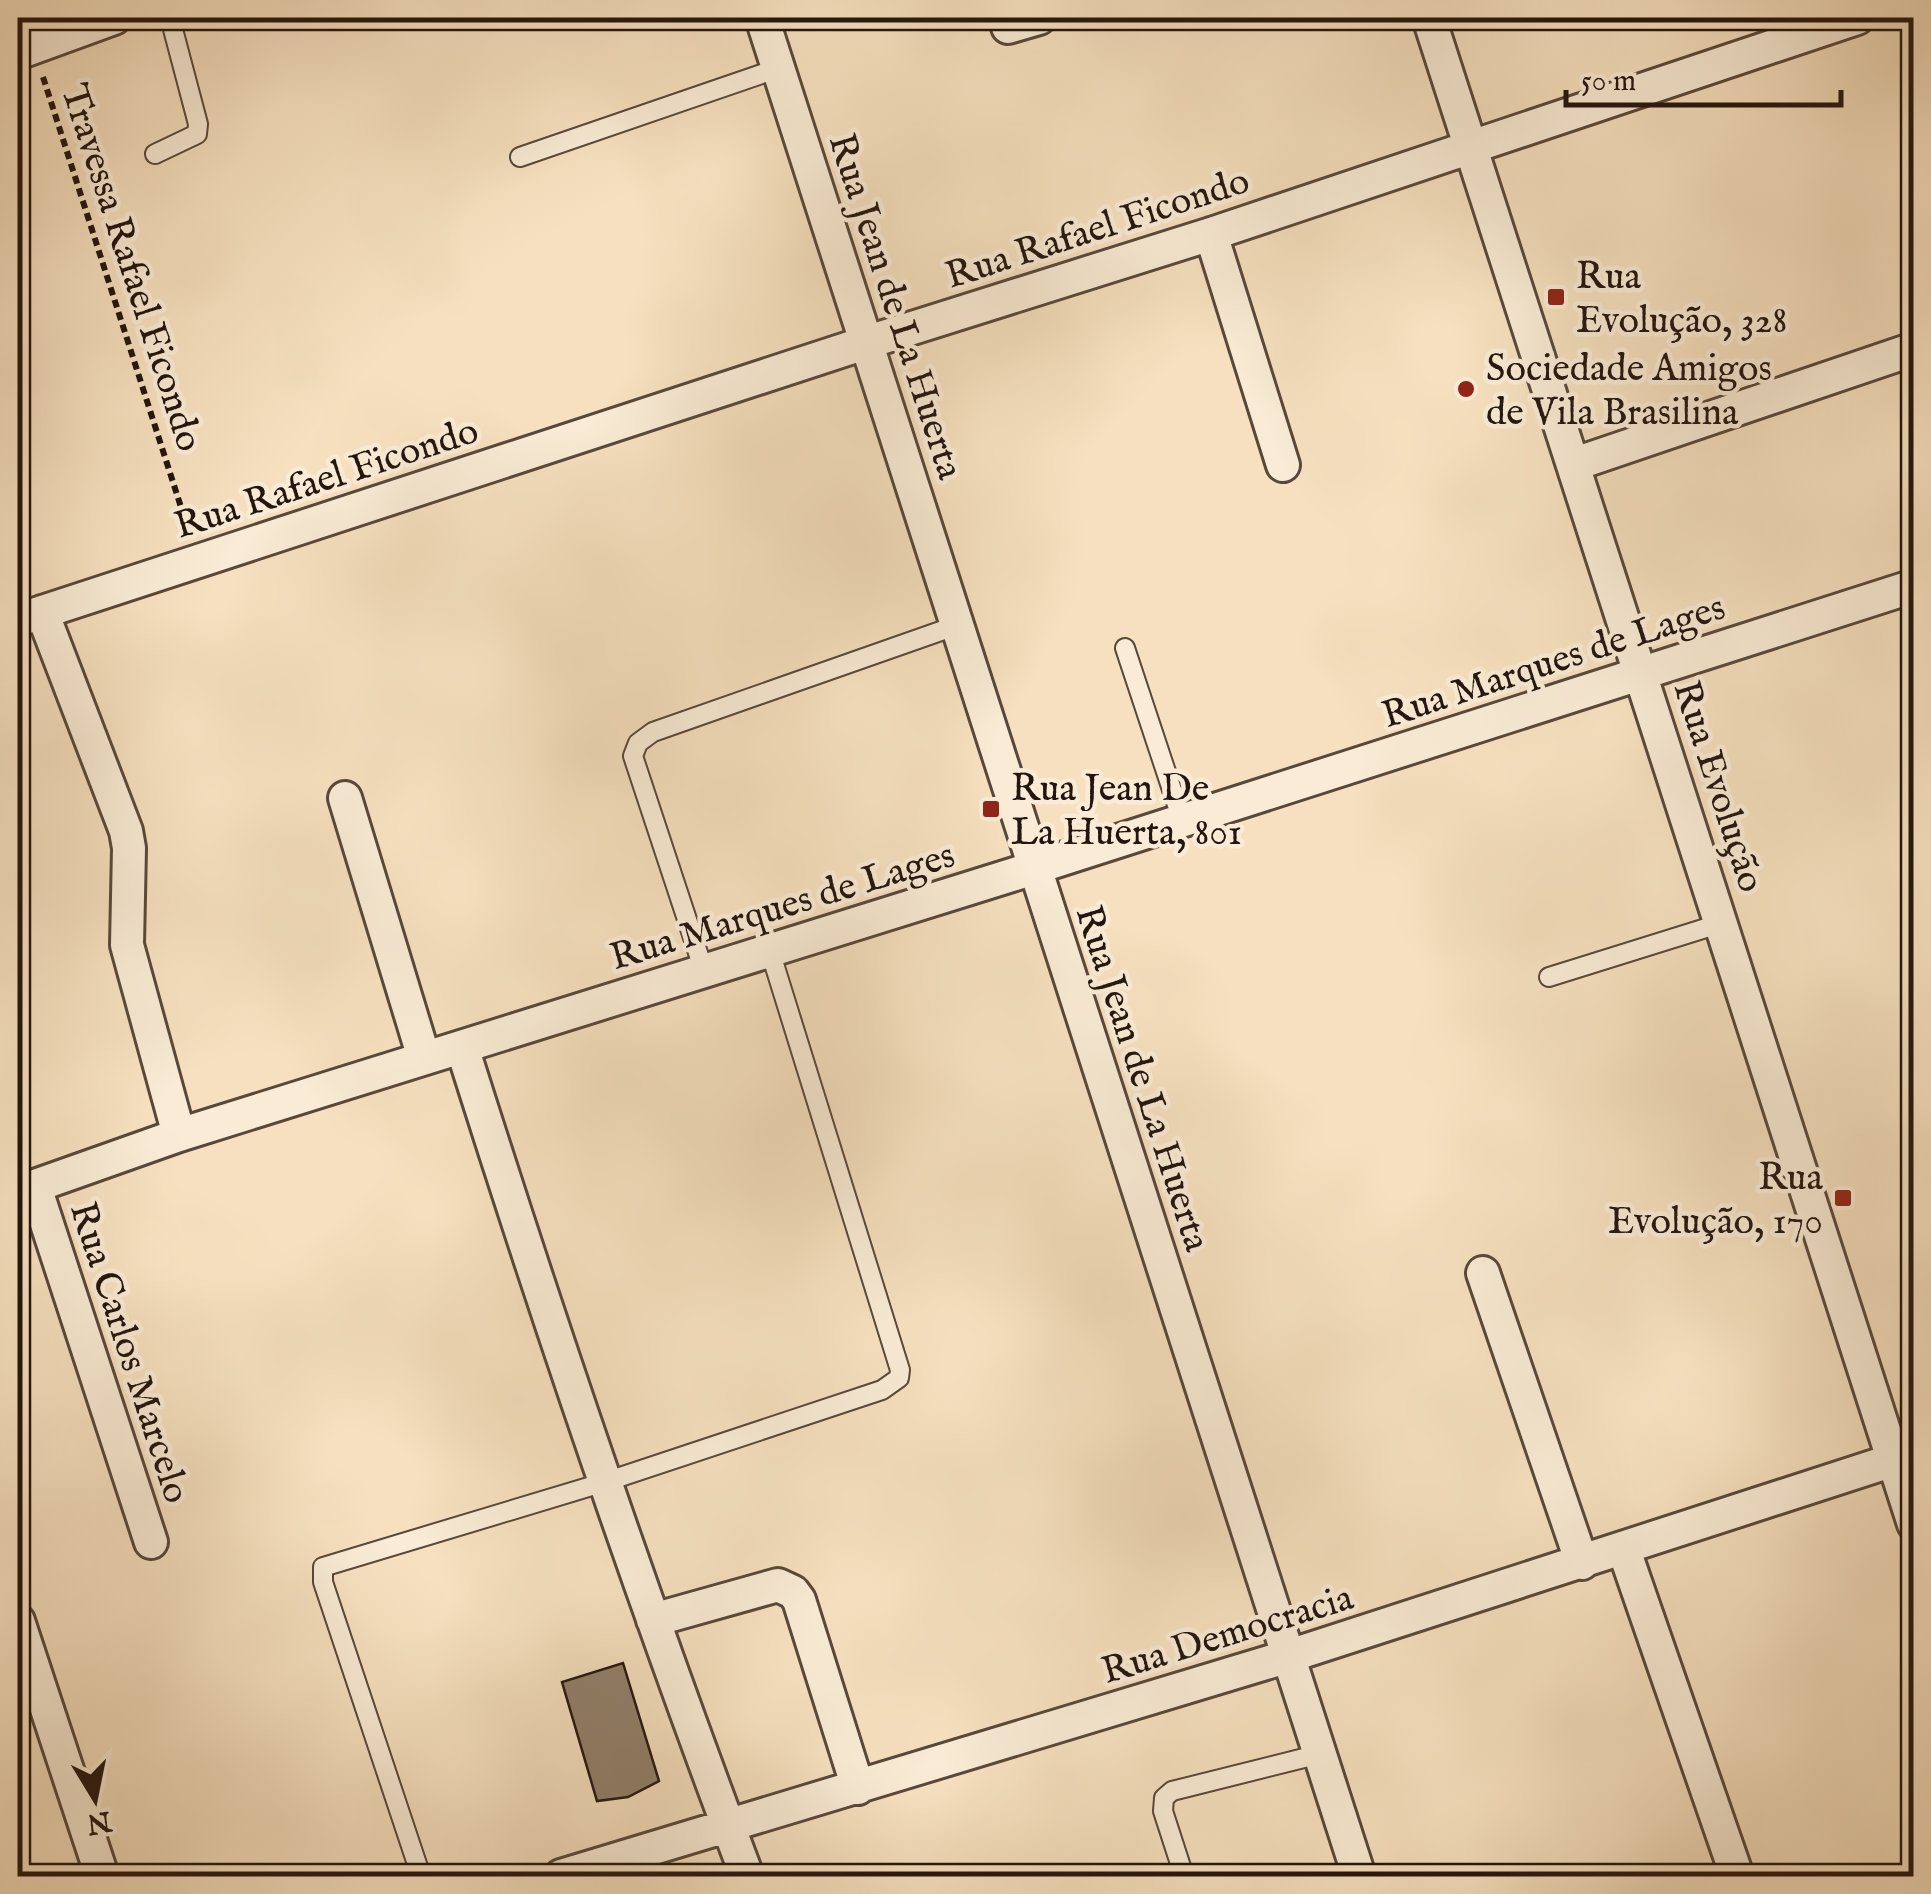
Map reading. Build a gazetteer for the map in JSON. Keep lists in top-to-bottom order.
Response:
{
  "streets": {
    "street": [
      "Rua Rafael Ficondo",
      "Rua Jean de La Huerta",
      "Rua Marques de Lages",
      "Rua Evolução",
      "Rua Carlos Marcelo",
      "Rua Democracia"
    ],
    "path": ["Travessa Rafael Ficondo"]
  },
  "crossings": [
    ["Rua Rafael Ficondo", "Travessa Rafael Ficondo"],
    ["Rua Rafael Ficondo", "Rua Jean de La Huerta"],
    ["Rua Rafael Ficondo", "Rua Evolução"],
    ["Rua Jean de La Huerta", "Rua Marques de Lages"],
    ["Rua Jean de La Huerta", "Rua Democracia"],
    ["Rua Marques de Lages", "Rua Evolução"],
    ["Rua Marques de Lages", "Rua Carlos Marcelo"],
    ["Rua Evolução", "Rua Democracia"]
  ],
  "places": {
    "transit": ["Rua Evolução, 328", "Rua Jean De La Huerta, 801", "Rua Evolução, 170"],
    "other": ["Sociedade Amigos de Vila Brasilina"]
  },
  "scale_bar": "50 m",
  "north": "bottom"
}
